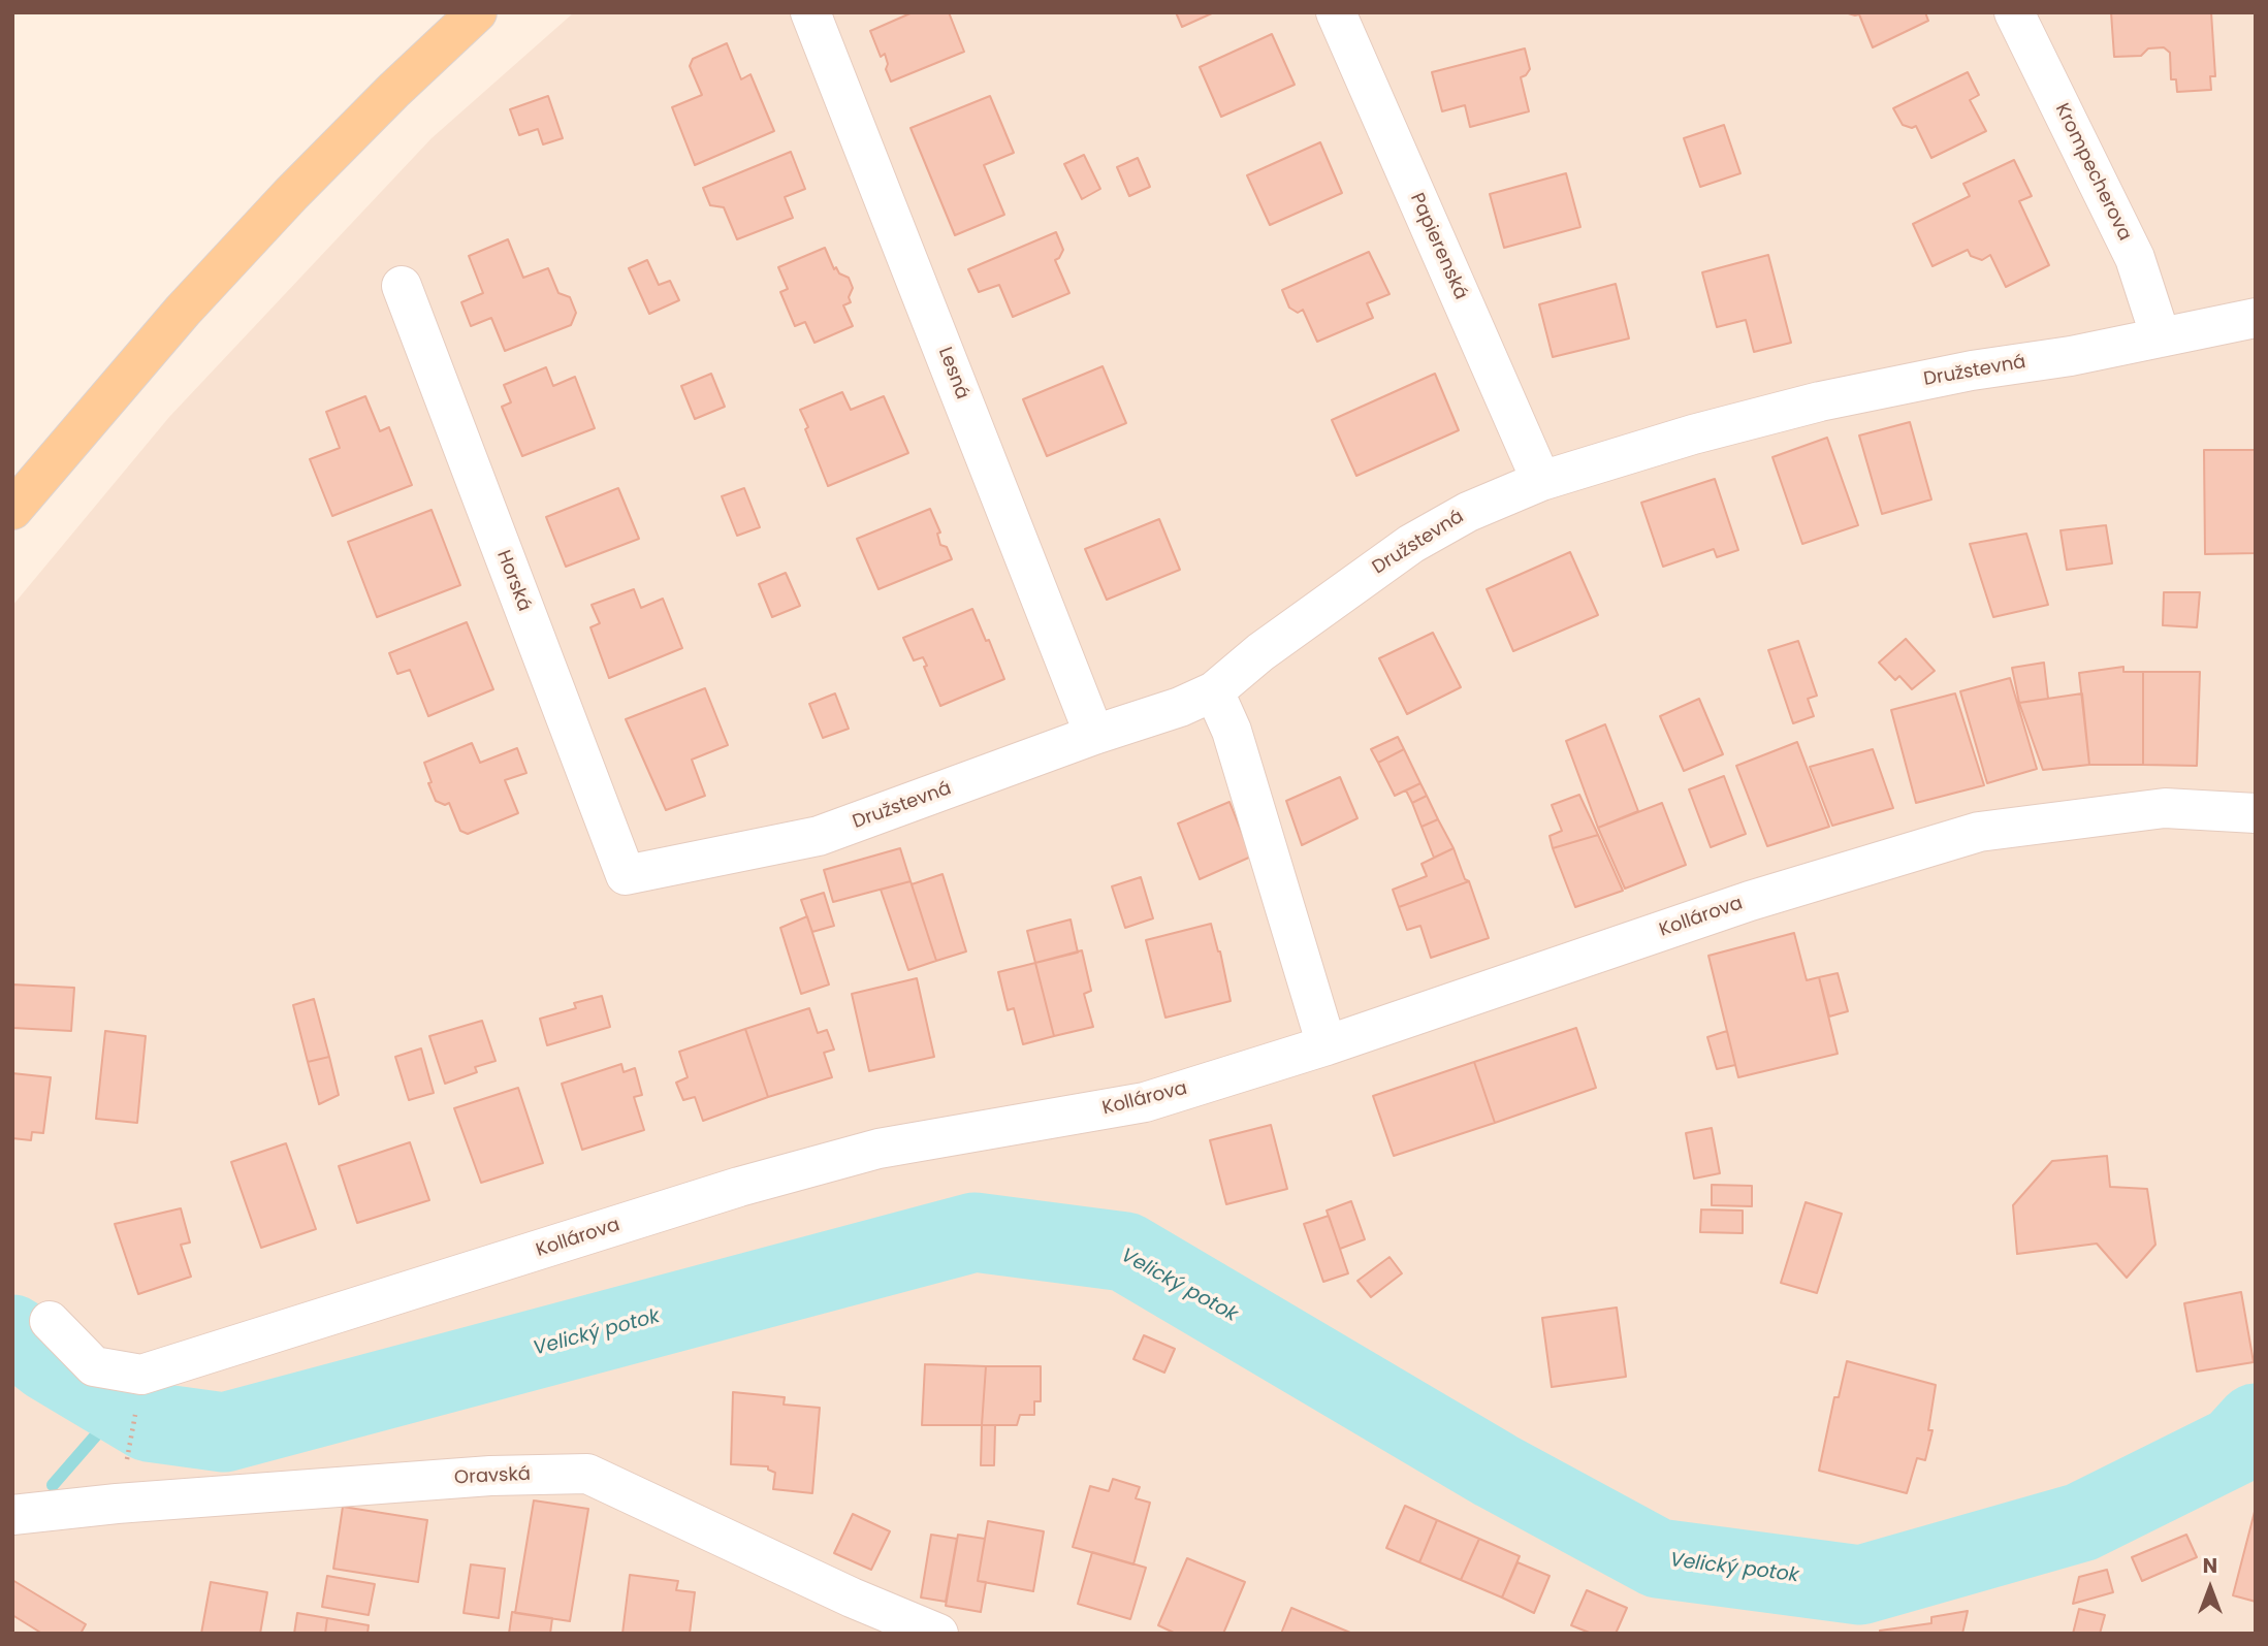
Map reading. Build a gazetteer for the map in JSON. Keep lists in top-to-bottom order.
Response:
{
  "streets": {
    "street": [
      "Krompecherova",
      "Papierenská",
      "Družstevná",
      "Lesná",
      "Horská",
      "Kollárova",
      "Oravská"
    ]
  },
  "crossings": [
    ["Krompecherova", "Družstevná"],
    ["Papierenská", "Družstevná"],
    ["Družstevná", "Lesná"],
    ["Družstevná", "Horská"]
  ],
  "water": ["Velický potok"],
  "north": "top"
}
